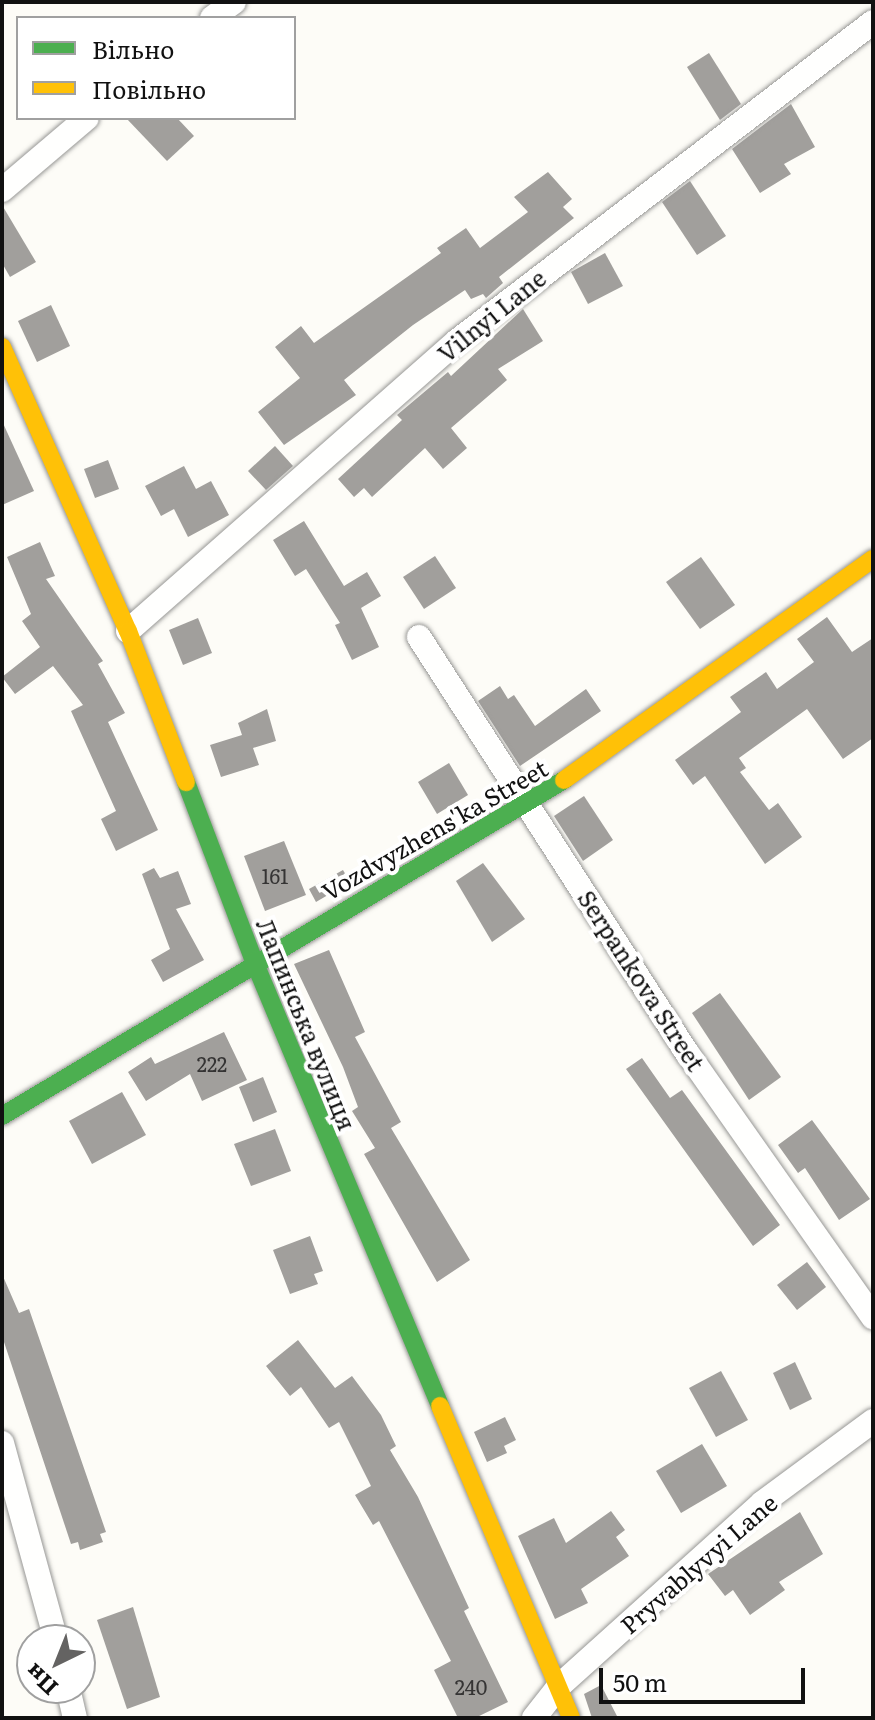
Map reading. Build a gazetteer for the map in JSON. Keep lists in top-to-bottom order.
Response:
{
  "streets": {
    "street": [
      "Vilnyi Lane",
      "Vozdvyzhens'ka Street",
      "Serpankova Street",
      "Лапинська вулиця",
      "Pryvablyvyi Lane"
    ]
  },
  "crossings": [
    ["Vilnyi Lane", "Лапинська вулиця"],
    ["Vozdvyzhens'ka Street", "Serpankova Street"],
    ["Vozdvyzhens'ka Street", "Лапинська вулиця"],
    ["Лапинська вулиця", "Pryvablyvyi Lane"]
  ],
  "house_numbers": ["161", "222", "240"],
  "legend": ["Вільно", "Повільно"],
  "scale_bar": "50 m",
  "north": "bottom left"
}
